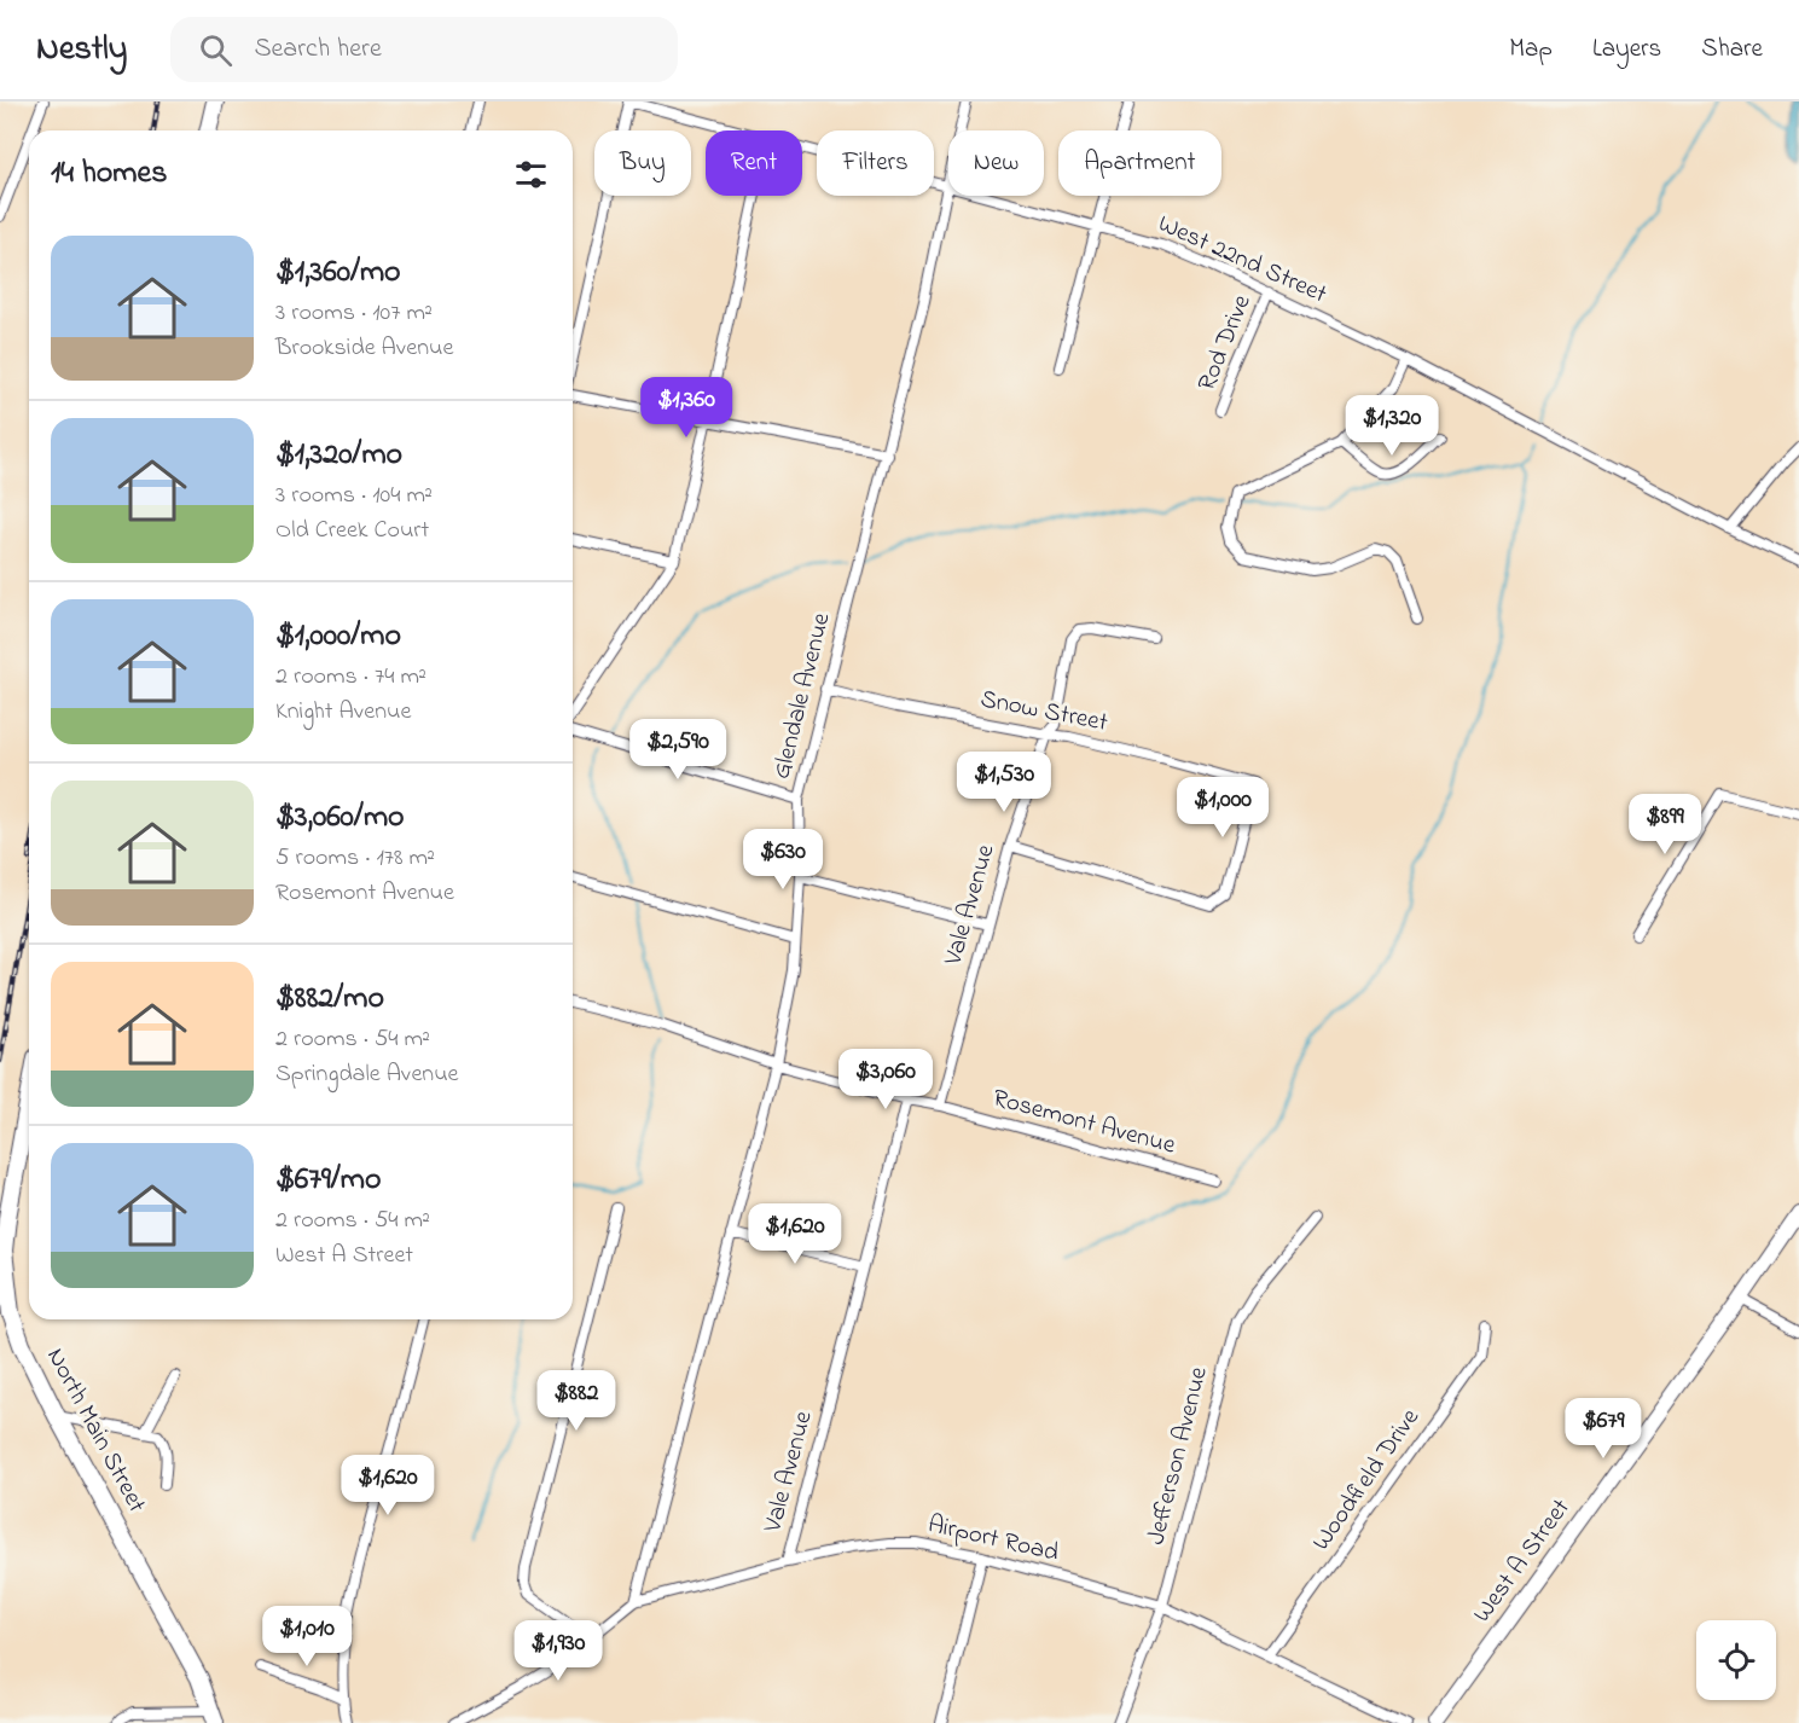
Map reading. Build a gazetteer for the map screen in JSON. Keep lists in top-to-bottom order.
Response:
{
  "streets": {
    "main road": ["North Main Street"],
    "street": [
      "West 22nd Street",
      "Rod Drive",
      "Glendale Avenue",
      "Snow Street",
      "Vale Avenue",
      "Rosemont Avenue",
      "Jefferson Avenue",
      "Woodfield Drive",
      "Airport Road",
      "West A Street"
    ]
  },
  "crossings": [
    ["West 22nd Street", "Rod Drive"],
    ["West 22nd Street", "Glendale Avenue"],
    ["Glendale Avenue", "Snow Street"],
    ["Glendale Avenue", "Rosemont Avenue"],
    ["Glendale Avenue", "Airport Road"],
    ["Snow Street", "Vale Avenue"],
    ["Vale Avenue", "Rosemont Avenue"],
    ["Vale Avenue", "Airport Road"],
    ["Jefferson Avenue", "Airport Road"],
    ["Woodfield Drive", "Airport Road"]
  ],
  "page": {
    "header": "Nestly",
    "search": "Search here",
    "nav": ["Map", "Layers", "Share"],
    "chip": [
      "Buy",
      "Rent",
      "Filters",
      "New",
      "Apartment"
    ],
    "heading": "14 homes",
    "list": [
      {
        "name": "$1,360/mo",
        "note": "3 rooms · 107 m² · Brookside Avenue"
      },
      {
        "name": "$1,320/mo",
        "note": "3 rooms · 104 m² · Old Creek Court"
      },
      {
        "name": "$1,000/mo",
        "note": "2 rooms · 74 m² · Knight Avenue"
      },
      {
        "name": "$3,060/mo",
        "note": "5 rooms · 178 m² · Rosemont Avenue"
      },
      {
        "name": "$882/mo",
        "note": "2 rooms · 54 m² · Springdale Avenue"
      },
      {
        "name": "$679/mo",
        "note": "2 rooms · 54 m² · West A Street"
      }
    ],
    "price": [
      "$1,360",
      "$1,320",
      "$2,590",
      "$1,530",
      "$1,000",
      "$899",
      "$630",
      "$3,060",
      "$1,620",
      "$882",
      "$679",
      "$1,620",
      "$1,010",
      "$1,930"
    ]
  }
}
